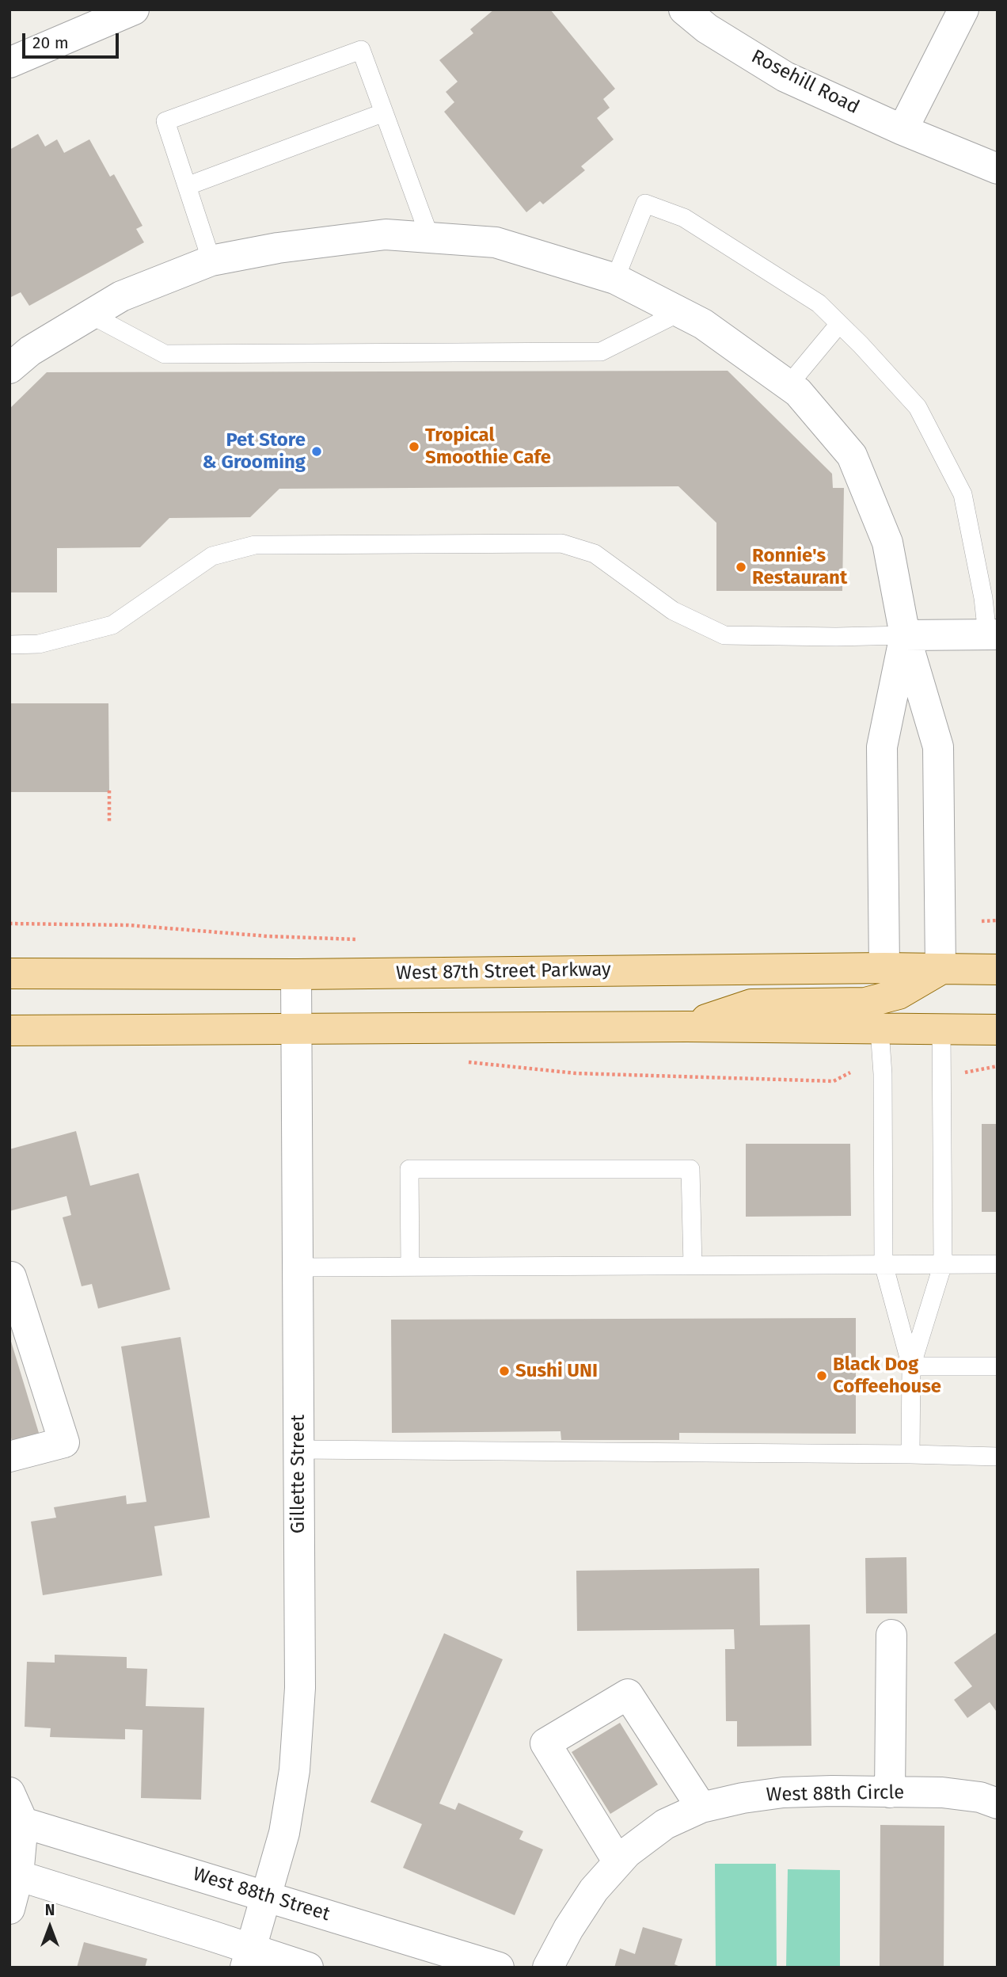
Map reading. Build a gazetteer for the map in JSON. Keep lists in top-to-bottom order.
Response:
{
  "streets": {
    "main road": ["West 87th Street Parkway"],
    "street": [
      "Rosehill Road",
      "Gillette Street",
      "West 88th Circle",
      "West 88th Street"
    ]
  },
  "crossings": [
    ["West 87th Street Parkway", "Gillette Street"],
    ["Gillette Street", "West 88th Street"]
  ],
  "places": [
    "Tropical Smoothie Cafe",
    "Pet Store & Grooming",
    "Ronnie's Restaurant",
    "Sushi UNI",
    "Black Dog Coffeehouse"
  ],
  "scale_bar": "20 m",
  "north": "top"
}
